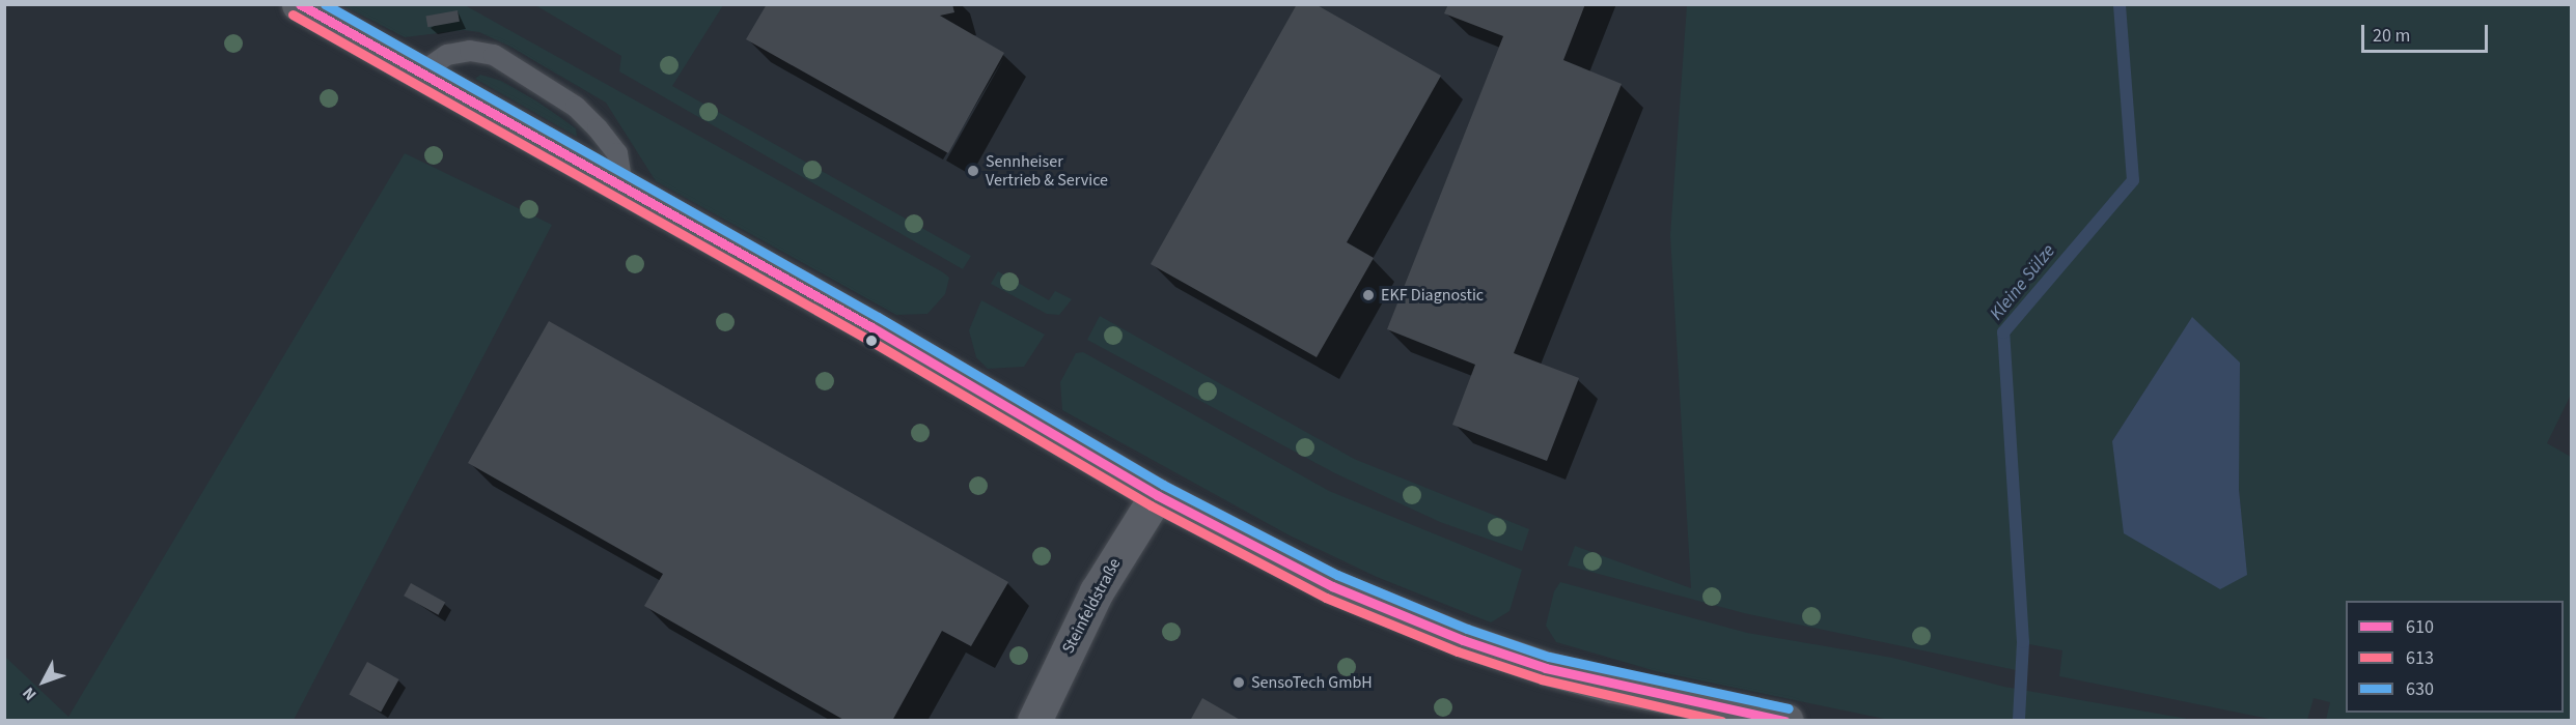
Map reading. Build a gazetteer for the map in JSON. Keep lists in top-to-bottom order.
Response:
{
  "streets": {
    "street": ["Steinfeldstraße"]
  },
  "water": ["Kleine Sülze"],
  "places": ["Sennheiser Vertrieb & Service", "EKF Diagnostic", "SensoTech GmbH"],
  "lines": ["transit line 610", "transit line 630", "transit line 613"],
  "legend": ["610", "613", "630"],
  "scale_bar": "20 m",
  "north": "bottom left"
}
